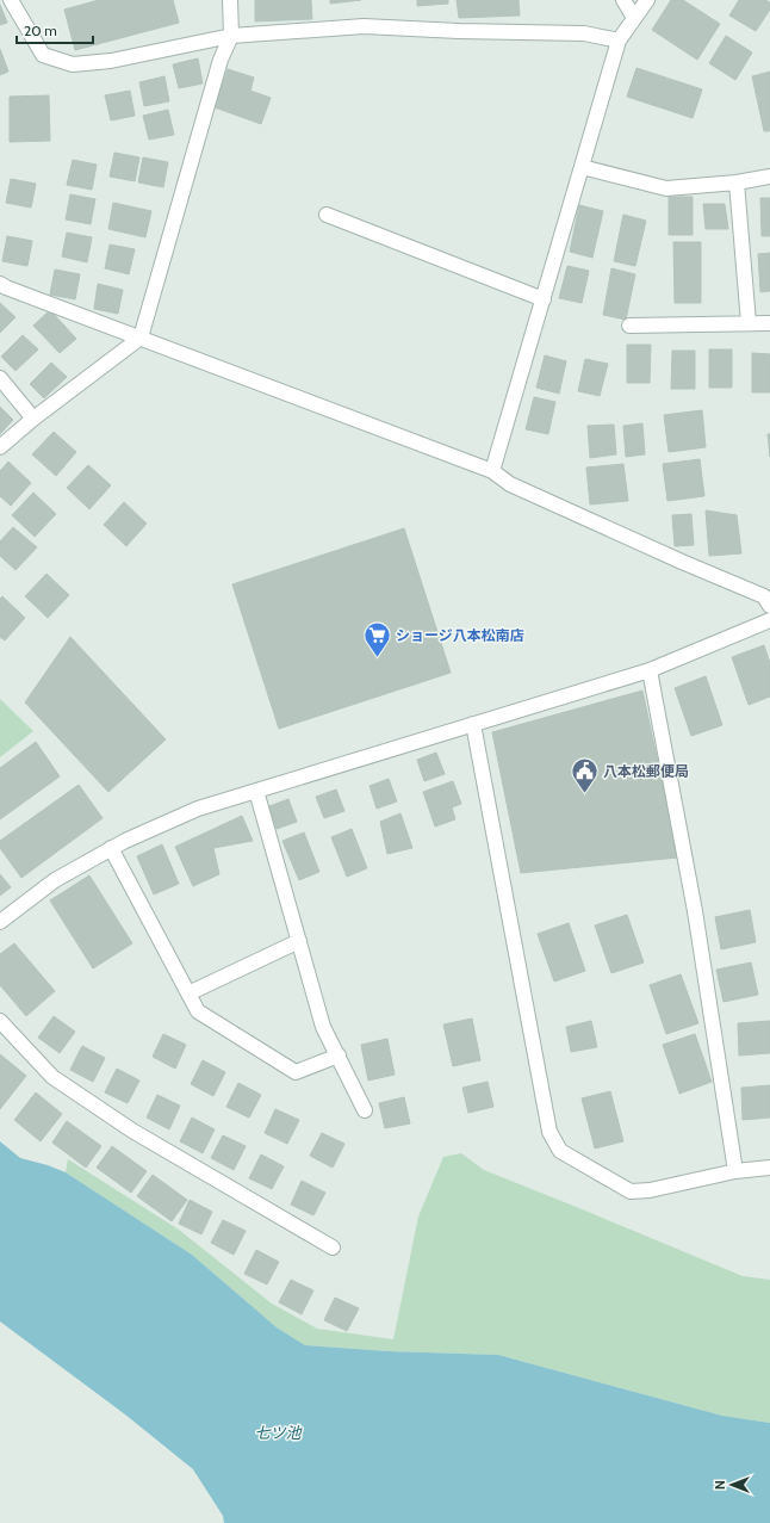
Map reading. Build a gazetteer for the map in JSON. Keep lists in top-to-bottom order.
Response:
{
  "water": ["七ツ池"],
  "places": {
    "supermarket": ["ショージ八本松南店"],
    "public building": ["八本松郵便局"]
  },
  "scale_bar": "20 m",
  "north": "left"
}
